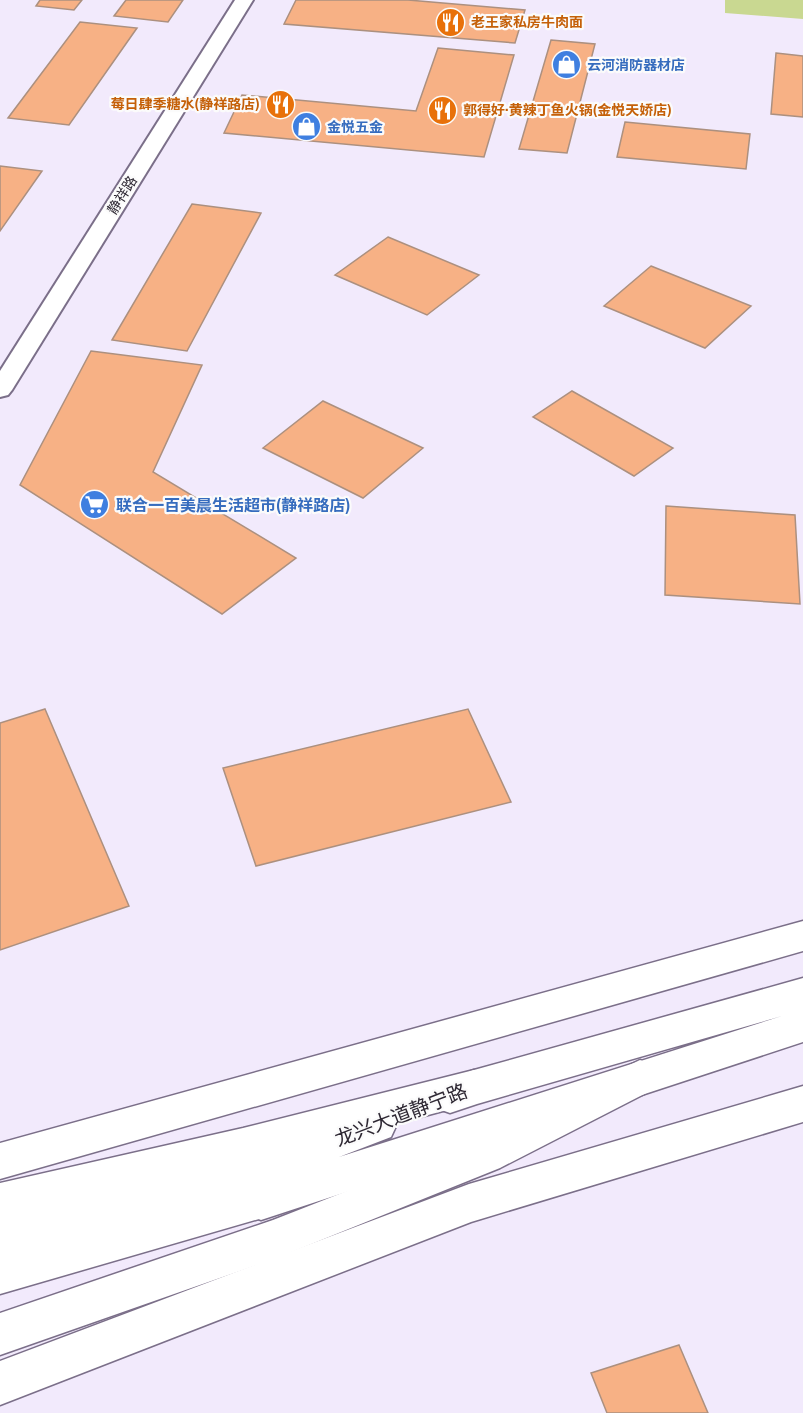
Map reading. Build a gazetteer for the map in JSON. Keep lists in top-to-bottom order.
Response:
{
  "streets": {
    "main road": ["龙兴大道静宁路"],
    "street": ["静祥路"]
  },
  "places": {
    "restaurant": ["老王家私房牛肉面", "莓日肆季糖水(静祥路店)", "郭得好·黄辣丁鱼火锅(金悦天娇店)"],
    "shop": ["云河消防器材店", "金悦五金"],
    "supermarket": ["联合一百美晨生活超市(静祥路店)"]
  }
}
